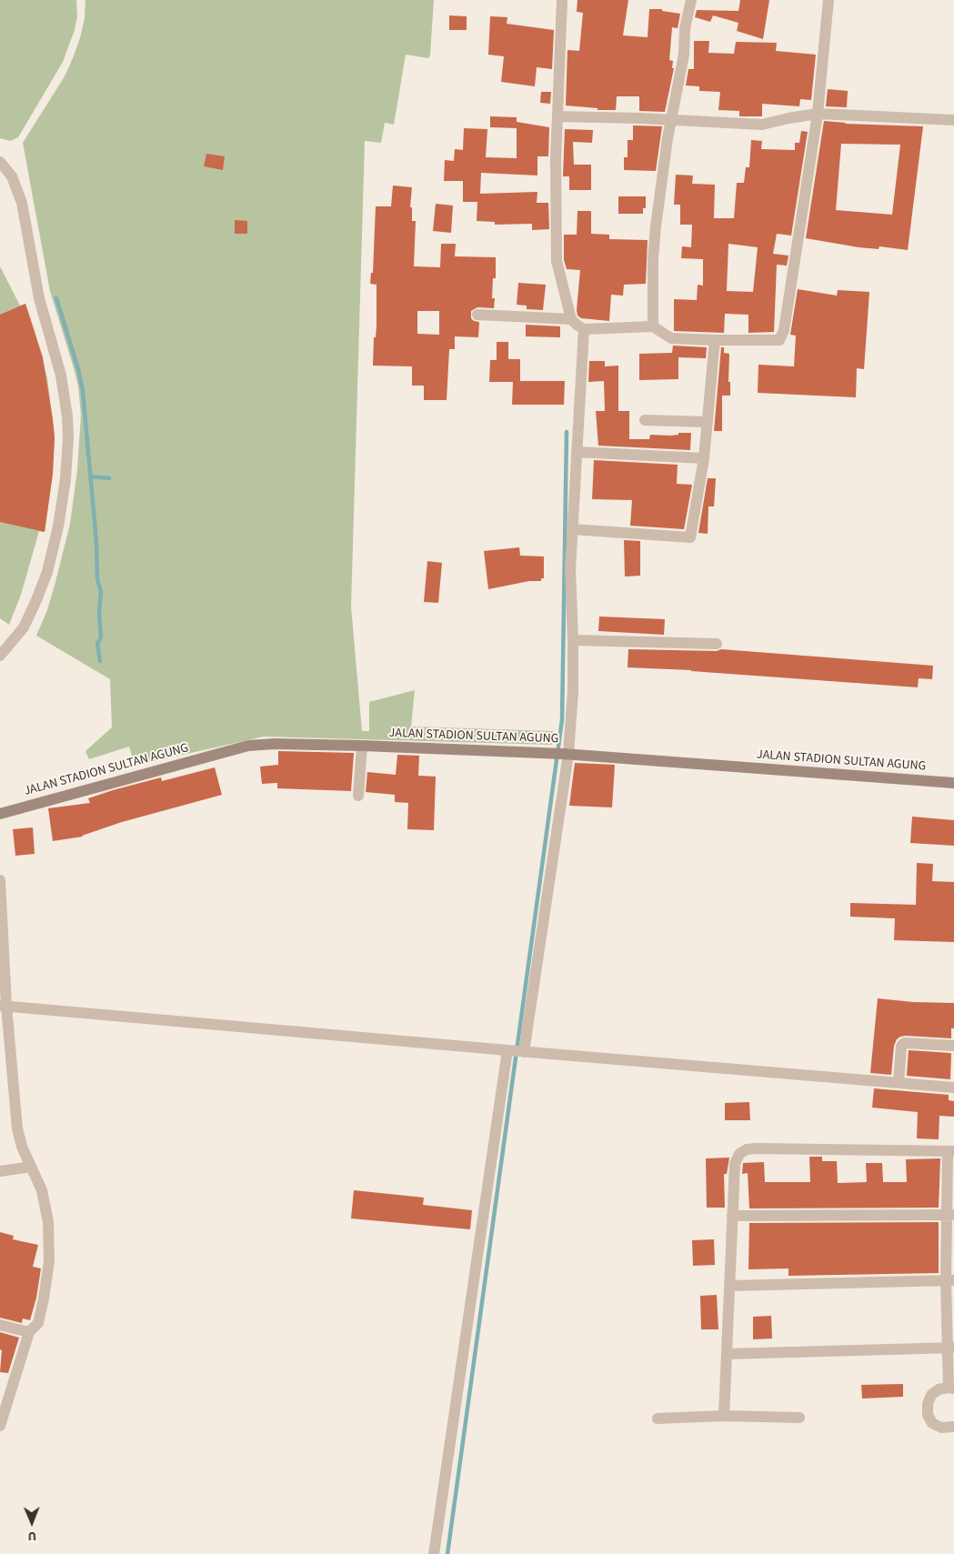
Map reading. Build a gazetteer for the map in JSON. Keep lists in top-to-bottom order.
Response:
{
  "streets": {
    "main road": ["JALAN STADION SULTAN AGUNG"]
  },
  "north": "bottom"
}
